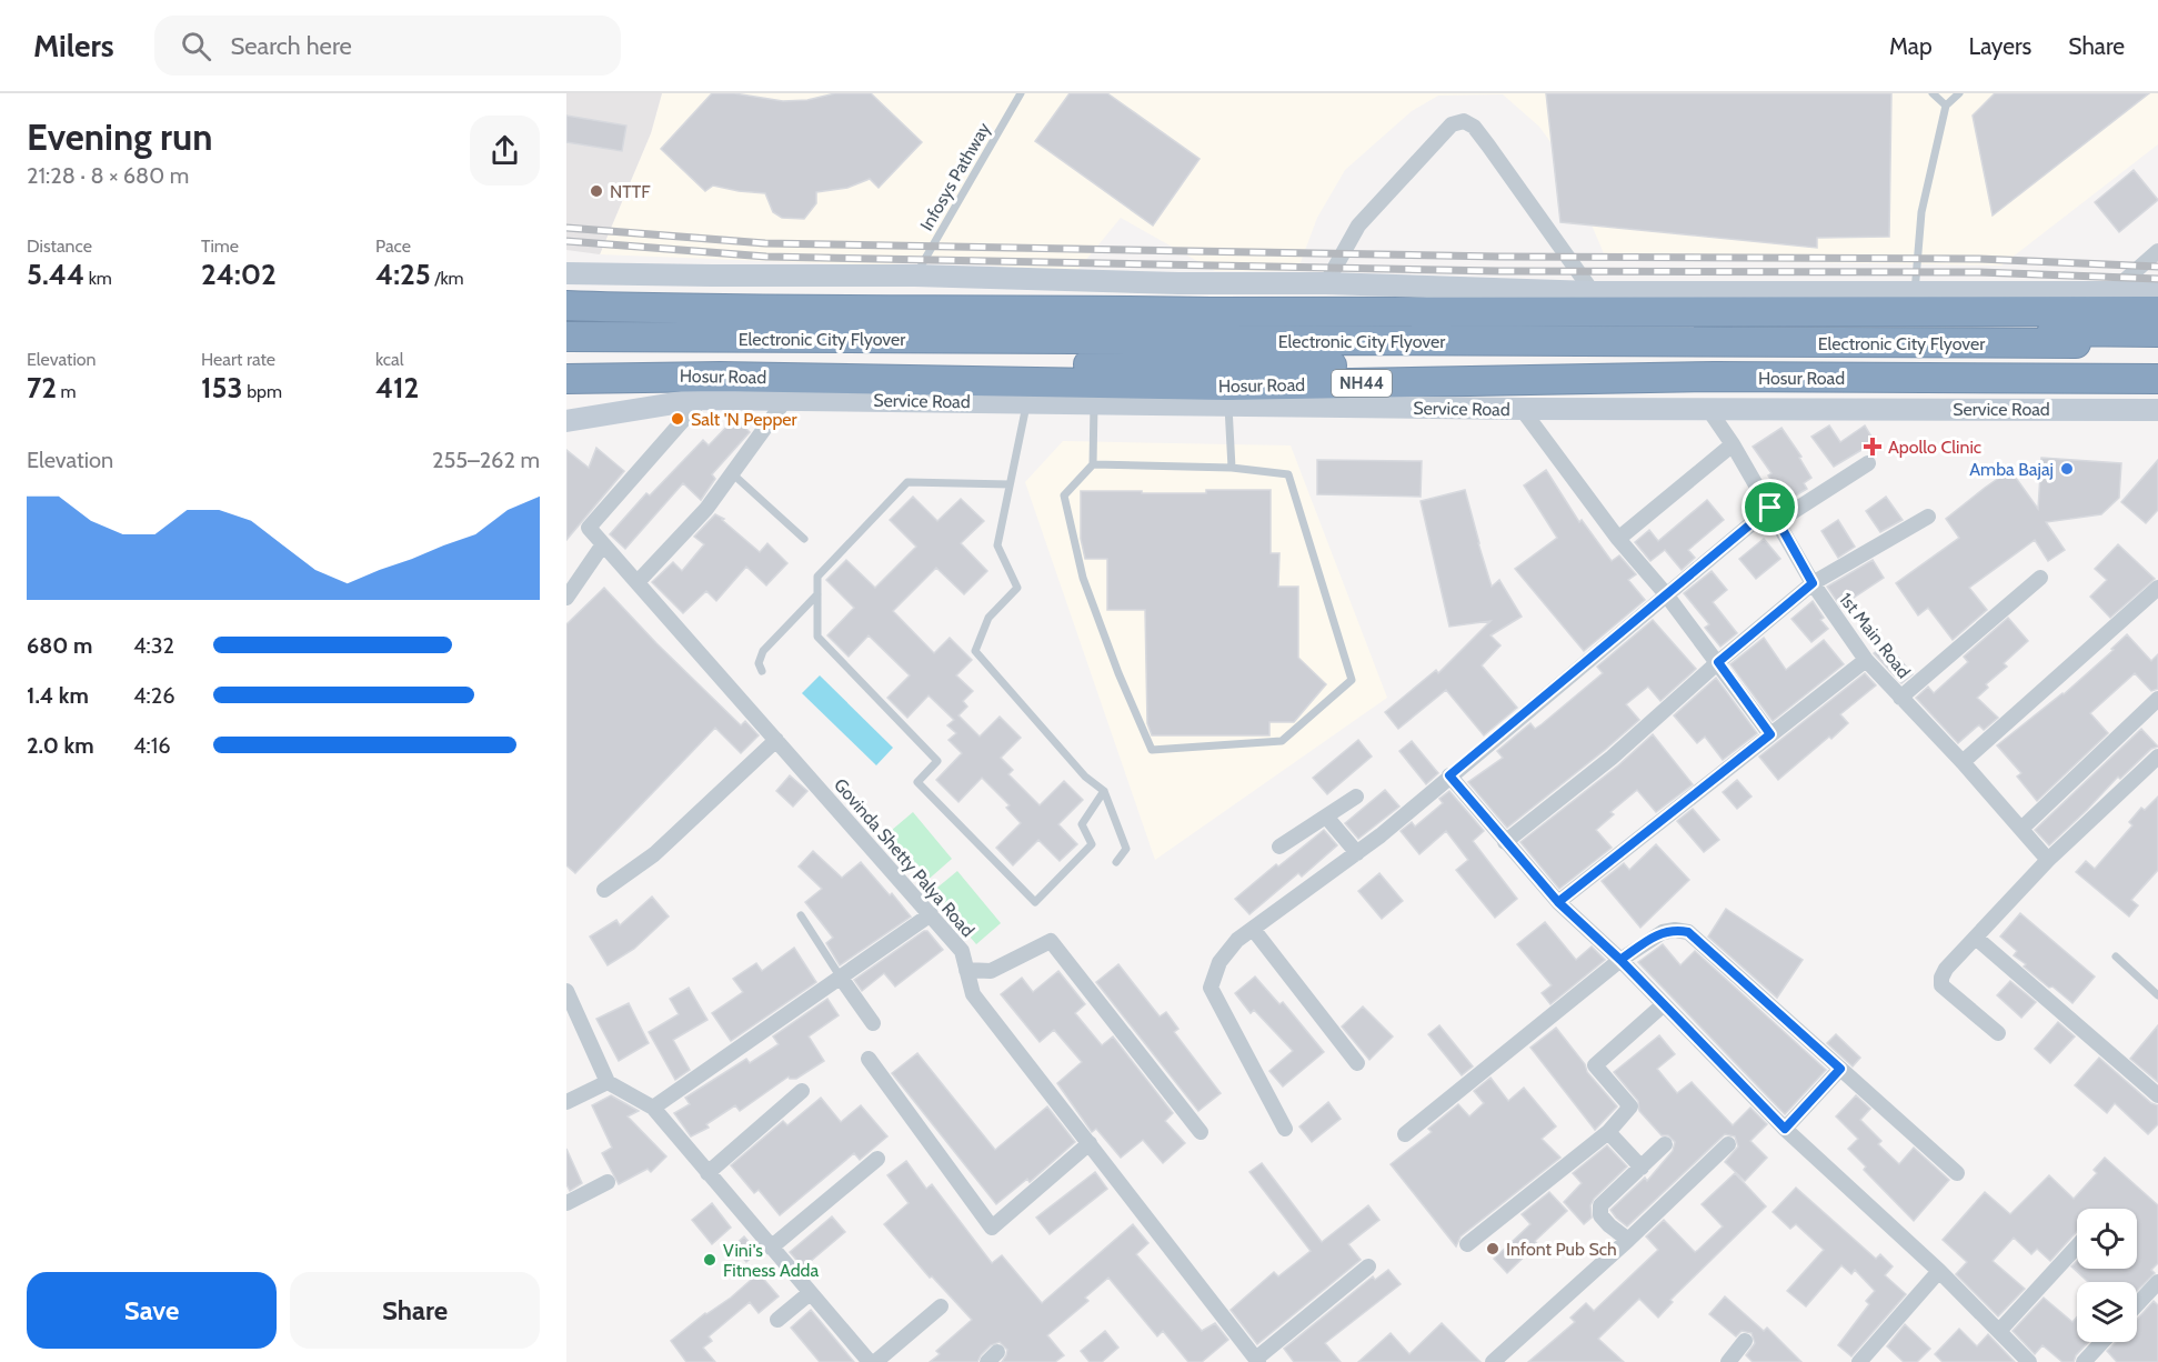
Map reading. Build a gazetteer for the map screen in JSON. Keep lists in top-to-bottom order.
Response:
{
  "streets": {
    "highway": ["Electronic City Flyover", "Hosur Road", "NH44"],
    "street": ["Service Road", "1st Main Road", "Govinda Shetty Palya Road"],
    "lane": ["Infosys Pathway"]
  },
  "crossings": [
    ["Service Road", "1st Main Road"]
  ],
  "places": {
    "other": [
      "NTTF",
      "Salt 'N Pepper",
      "Amba Bajaj",
      "Infont Pub Sch",
      "Vini's Fitness Adda"
    ],
    "health": ["Apollo Clinic"]
  },
  "page": {
    "header": "Milers",
    "search": "Search here",
    "nav": ["Map", "Layers", "Share"],
    "heading": ["Evening run", "21:28 · 8 × 680 m"],
    "stats": [
      ["Distance", "5.44 km"],
      ["Time", "24:02"],
      ["Pace", "4:25 /km"],
      ["Elevation", "72 m"],
      ["Heart rate", "153 bpm"],
      ["kcal", "412"]
    ],
    "chart": ["Elevation", "255–262 m"],
    "list": [
      {
        "name": "680 m",
        "note": "4:32"
      },
      {
        "name": "1.4 km",
        "note": "4:26"
      },
      {
        "name": "2.0 km",
        "note": "4:16"
      }
    ],
    "buttons": ["Save", "Share"]
  }
}
